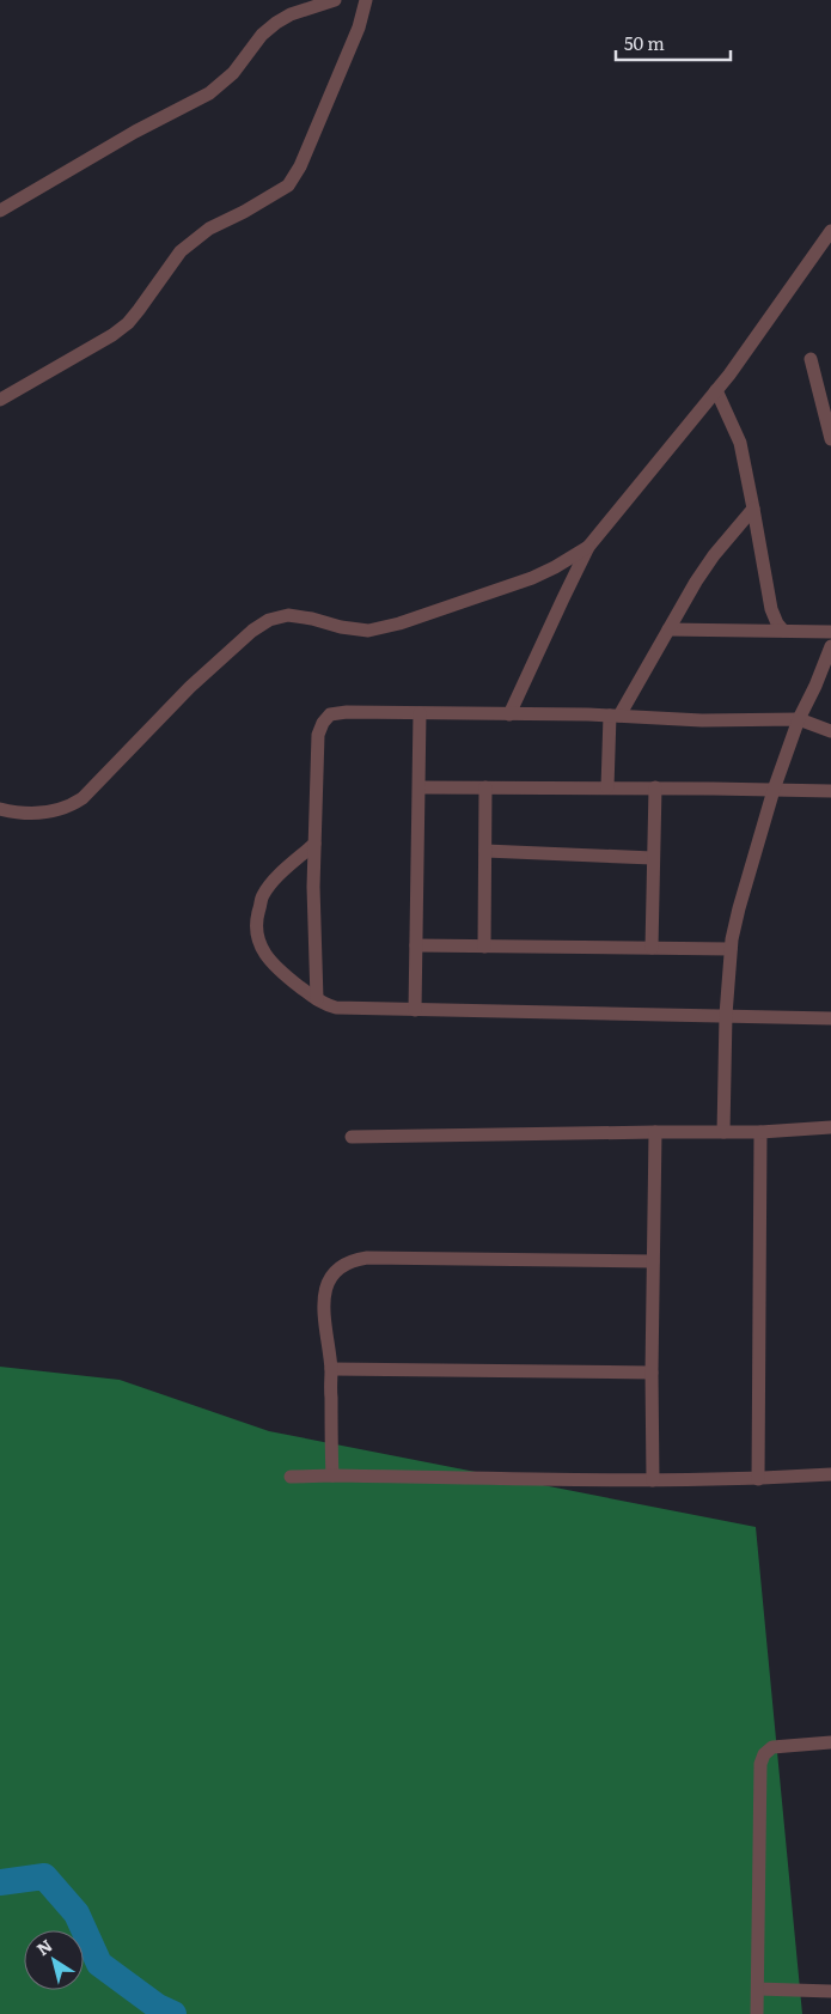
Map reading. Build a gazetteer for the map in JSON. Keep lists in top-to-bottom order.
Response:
{
  "scale_bar": "50 m",
  "north": "top left"
}
